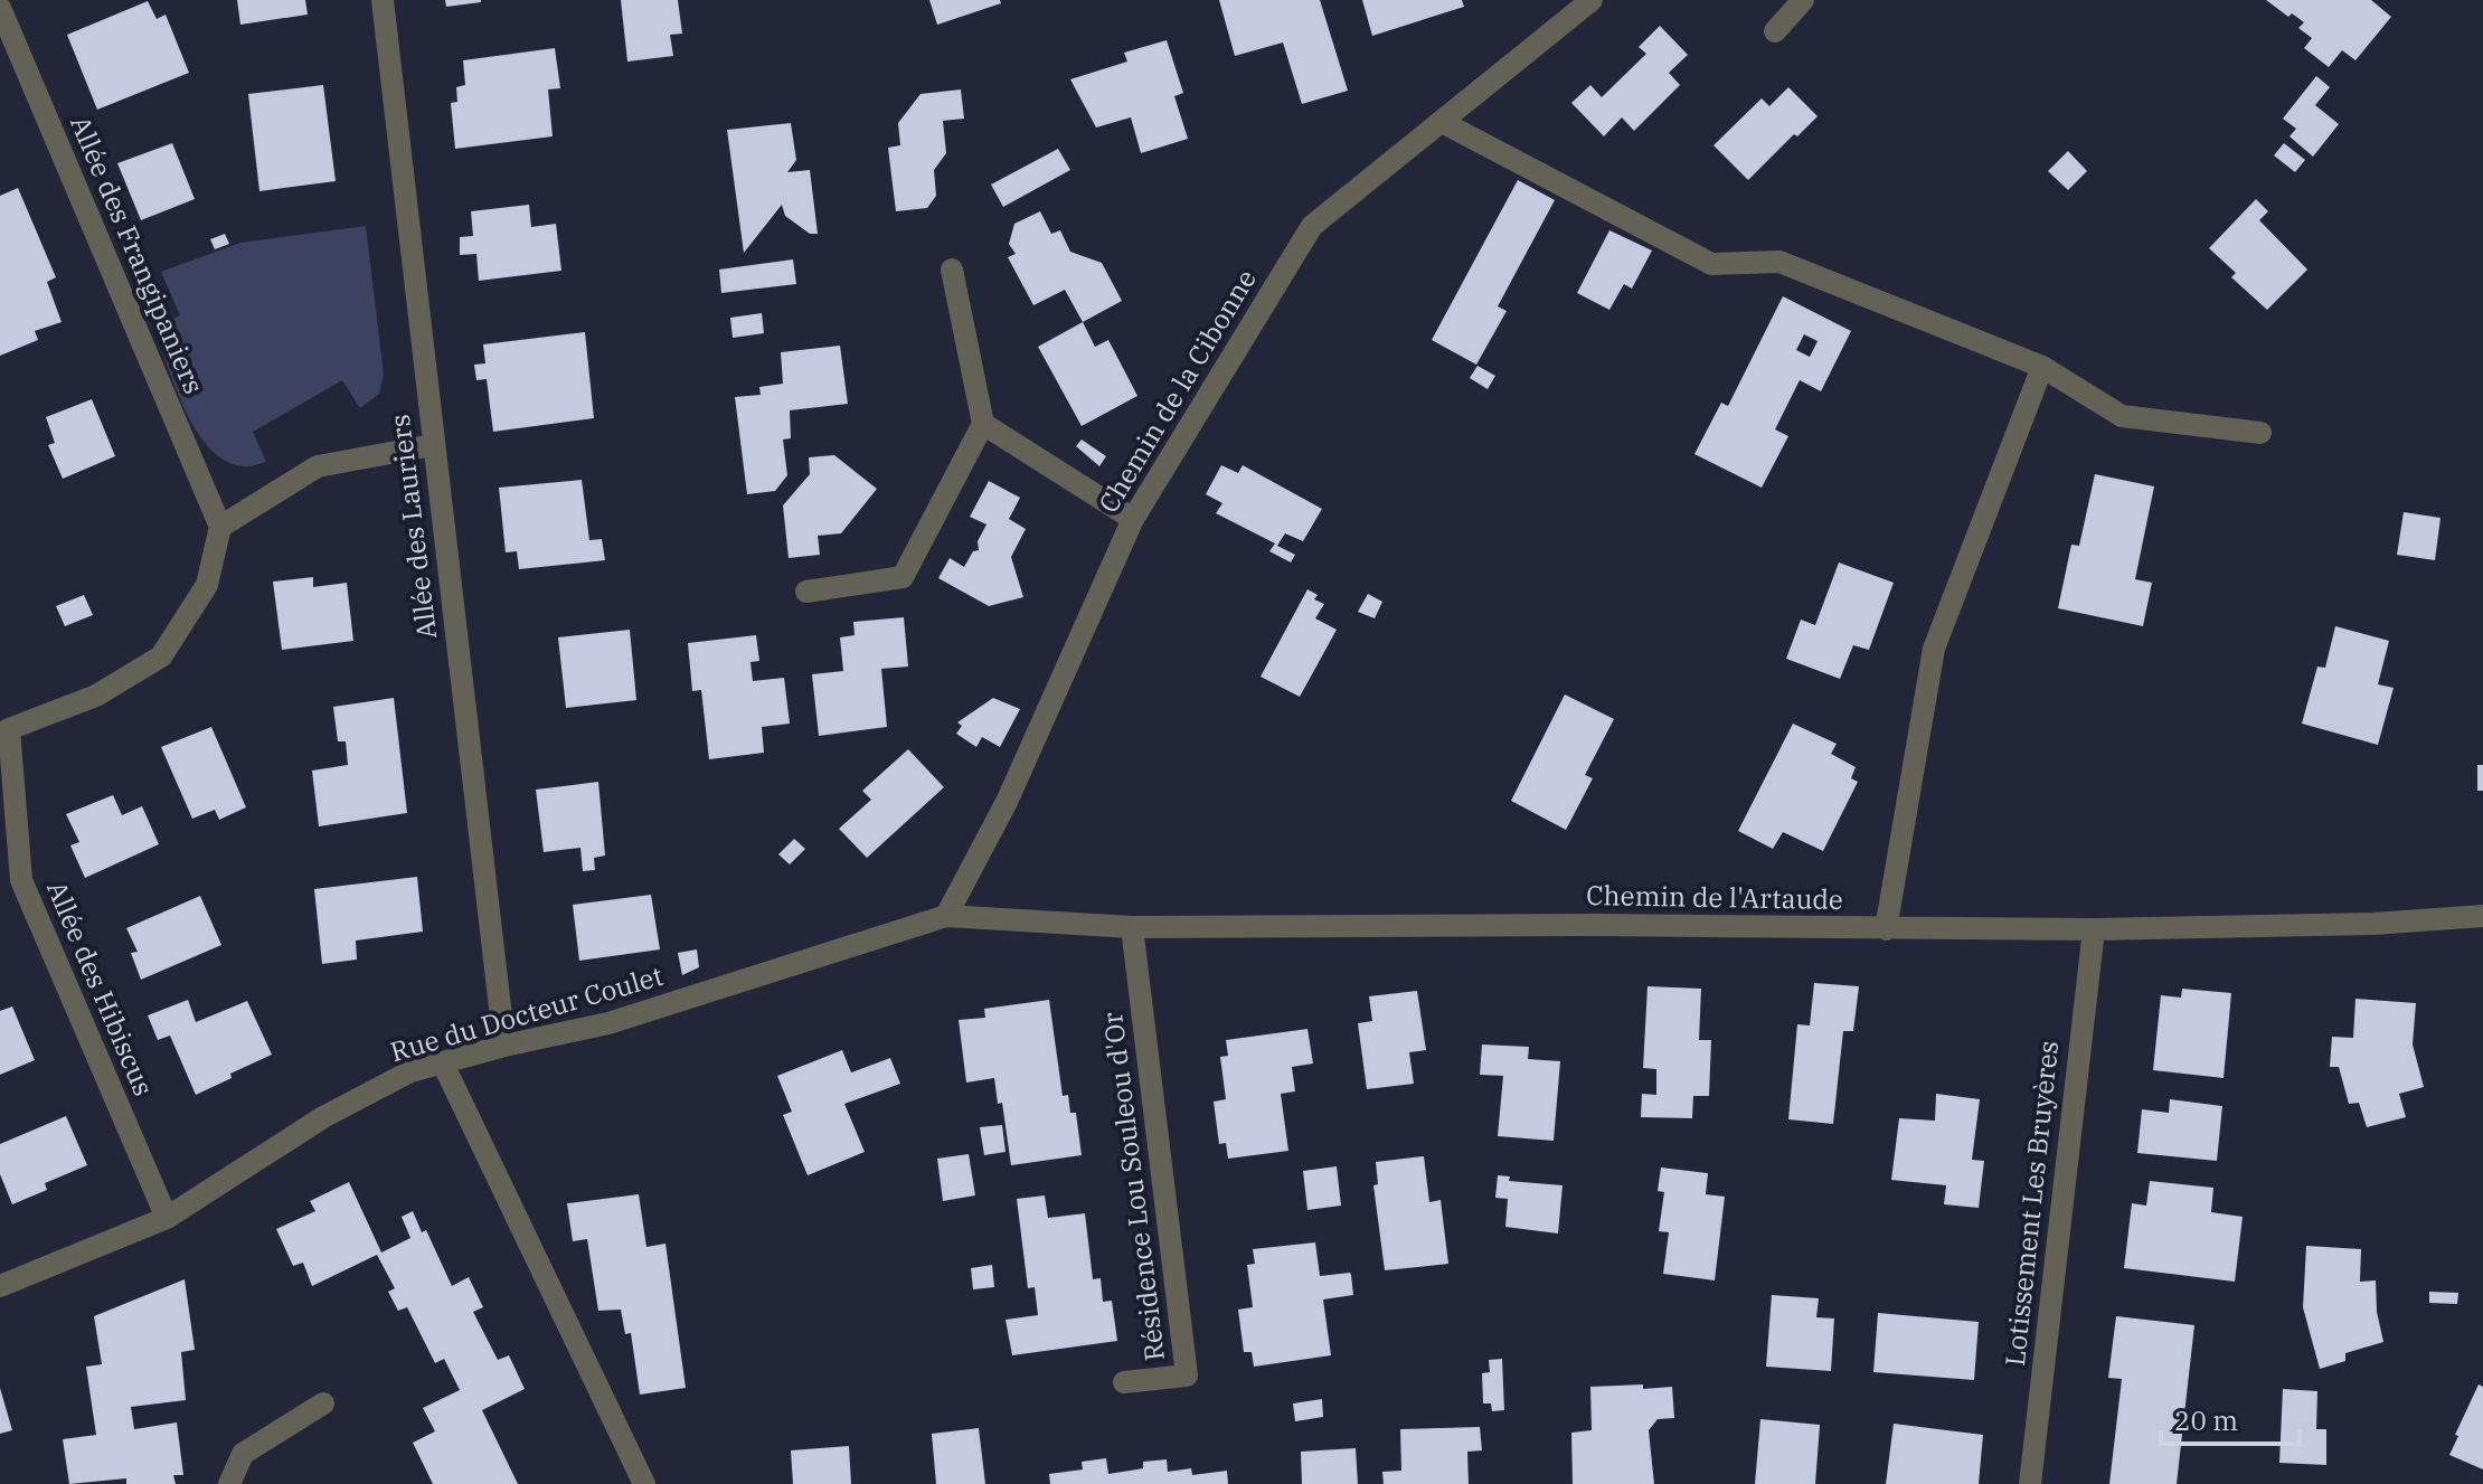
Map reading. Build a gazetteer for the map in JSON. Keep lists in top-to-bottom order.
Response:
{
  "streets": {
    "street": [
      "Allée des Frangipaniers",
      "Chemin de la Cibonne",
      "Allée des Lauriers",
      "Chemin de l'Artaude",
      "Allée des Hibiscus",
      "Rue du Docteur Coulet",
      "Résidence Lou Souleou d'Or",
      "Lotissement Les Bruyères"
    ]
  },
  "crossings": [
    ["Allée des Frangipaniers", "Allée des Hibiscus"],
    ["Chemin de la Cibonne", "Chemin de l'Artaude"],
    ["Chemin de la Cibonne", "Rue du Docteur Coulet"],
    ["Allée des Lauriers", "Rue du Docteur Coulet"],
    ["Chemin de l'Artaude", "Rue du Docteur Coulet"],
    ["Chemin de l'Artaude", "Résidence Lou Souleou d'Or"],
    ["Chemin de l'Artaude", "Lotissement Les Bruyères"],
    ["Allée des Hibiscus", "Rue du Docteur Coulet"]
  ],
  "scale_bar": "20 m"
}
